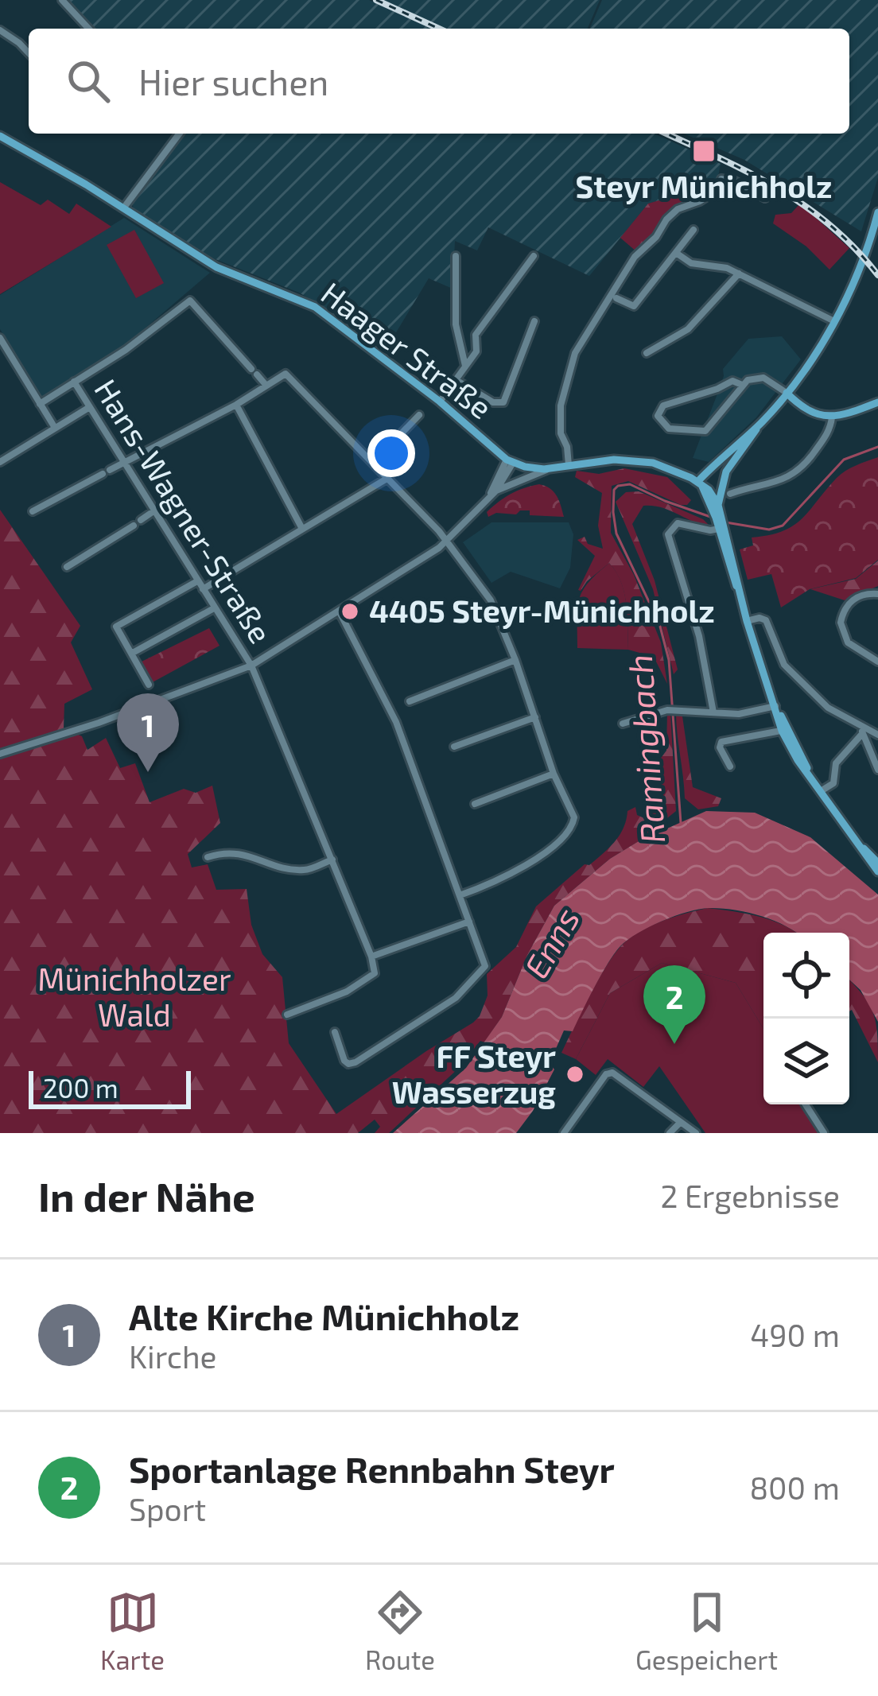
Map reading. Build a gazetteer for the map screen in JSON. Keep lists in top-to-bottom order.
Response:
{
  "streets": {
    "main road": ["Haager Straße"],
    "street": ["Hans-Wagner-Straße"]
  },
  "water": ["Ramingbach", "Enns"],
  "parks": ["Münichholzer Wald"],
  "places": {
    "transit": ["Steyr Münichholz"],
    "other": ["4405 Steyr-Münichholz", "FF Steyr Wasserzug"]
  },
  "scale_bar": "200 m",
  "page": {
    "search": "Hier suchen",
    "pins": ["1", "2"],
    "scale": "200 m",
    "heading": ["In der Nähe", "2 Ergebnisse"],
    "list": [
      {
        "mark": "1",
        "name": "Alte Kirche Münichholz",
        "note": "Kirche",
        "value": "490 m"
      },
      {
        "mark": "2",
        "name": "Sportanlage Rennbahn Steyr",
        "note": "Sport",
        "value": "800 m"
      }
    ],
    "nav": ["Karte", "Route", "Gespeichert"]
  }
}
